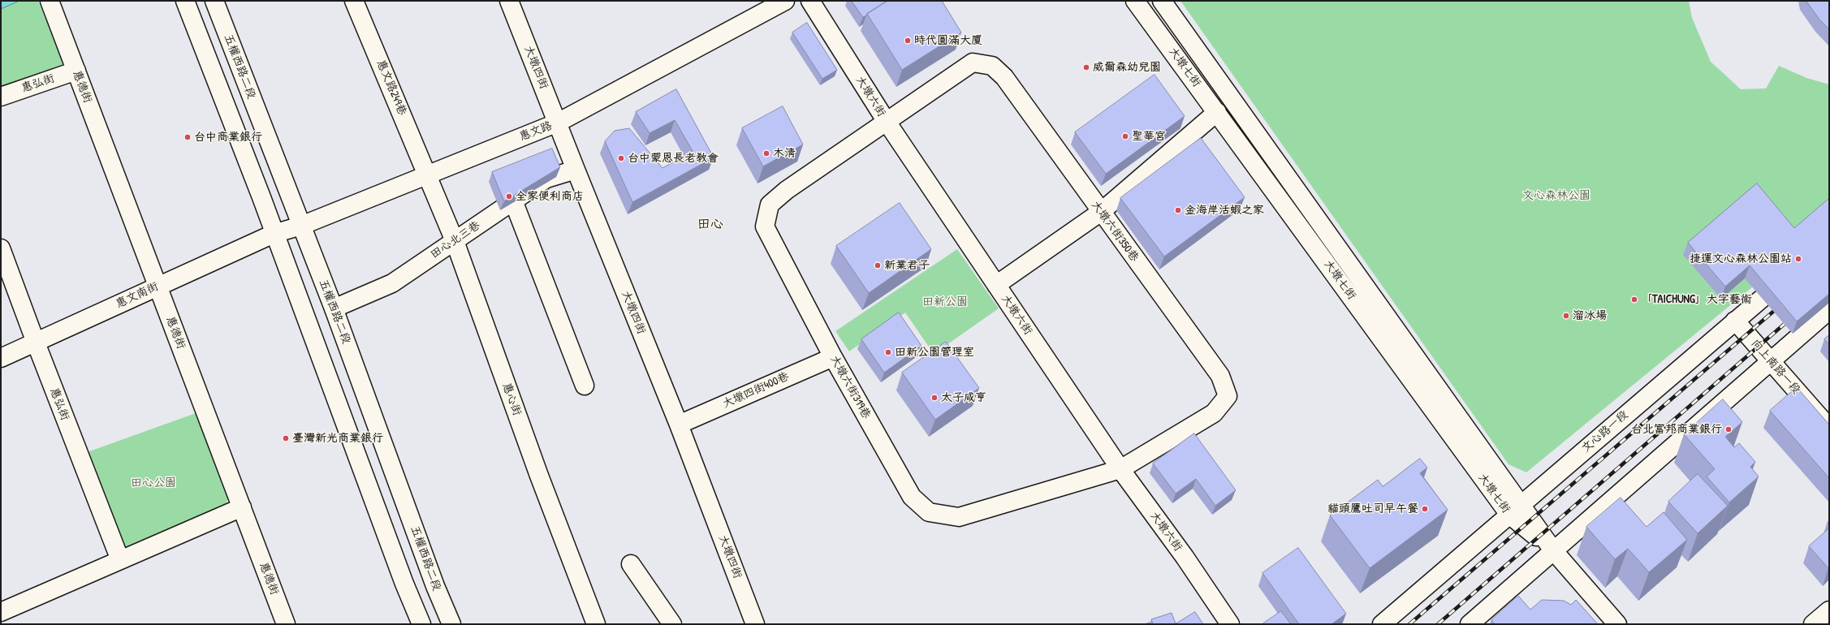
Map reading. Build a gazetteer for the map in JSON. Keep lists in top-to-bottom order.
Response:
{
  "streets": {
    "street": [
      "五權西路二段",
      "大墩四街",
      "大墩七街",
      "惠弘街",
      "惠德街",
      "惠文路249巷",
      "大墩六街",
      "惠文路",
      "大墩六街350巷",
      "田心北三巷",
      "惠文南街",
      "向上南路一段",
      "大墩六街319巷",
      "大墩四街400巷",
      "惠心街",
      "文心路一段"
    ]
  },
  "crossings": [
    ["五權西路二段", "惠文路"],
    ["五權西路二段", "田心北三巷"],
    ["大墩四街", "惠文路"],
    ["大墩四街", "田心北三巷"],
    ["大墩四街", "大墩四街400巷"],
    ["大墩七街", "文心路一段"],
    ["惠弘街", "惠德街"],
    ["惠弘街", "惠文南街"],
    ["惠德街", "惠文南街"],
    ["惠文路249巷", "惠文路"],
    ["惠文路249巷", "惠心街"],
    ["大墩六街", "大墩六街350巷"],
    ["大墩六街", "大墩六街319巷"],
    ["惠文路", "惠文南街"],
    ["惠文路", "惠心街"],
    ["大墩六街350巷", "大墩六街319巷"],
    ["田心北三巷", "惠心街"],
    ["向上南路一段", "文心路一段"],
    ["大墩六街319巷", "大墩四街400巷"]
  ],
  "districts": ["田心"],
  "parks": ["文心森林公園", "田新公園", "田心公園"],
  "places": [
    "時代圓滿大廈",
    "威爾森幼兒園",
    "聖華宮",
    "台中商業銀行",
    "木清",
    "台中蒙恩長老教會",
    "全家便利商店",
    "金海岸活蝦之家",
    "捷運文心森林公園站",
    "新業君子",
    "「TAICHUNG」大字藝術",
    "溜冰場",
    "田新公園管理室",
    "太子咸亨",
    "台北富邦商業銀行",
    "臺灣新光商業銀行",
    "貓頭鷹吐司早午餐"
  ]
}
